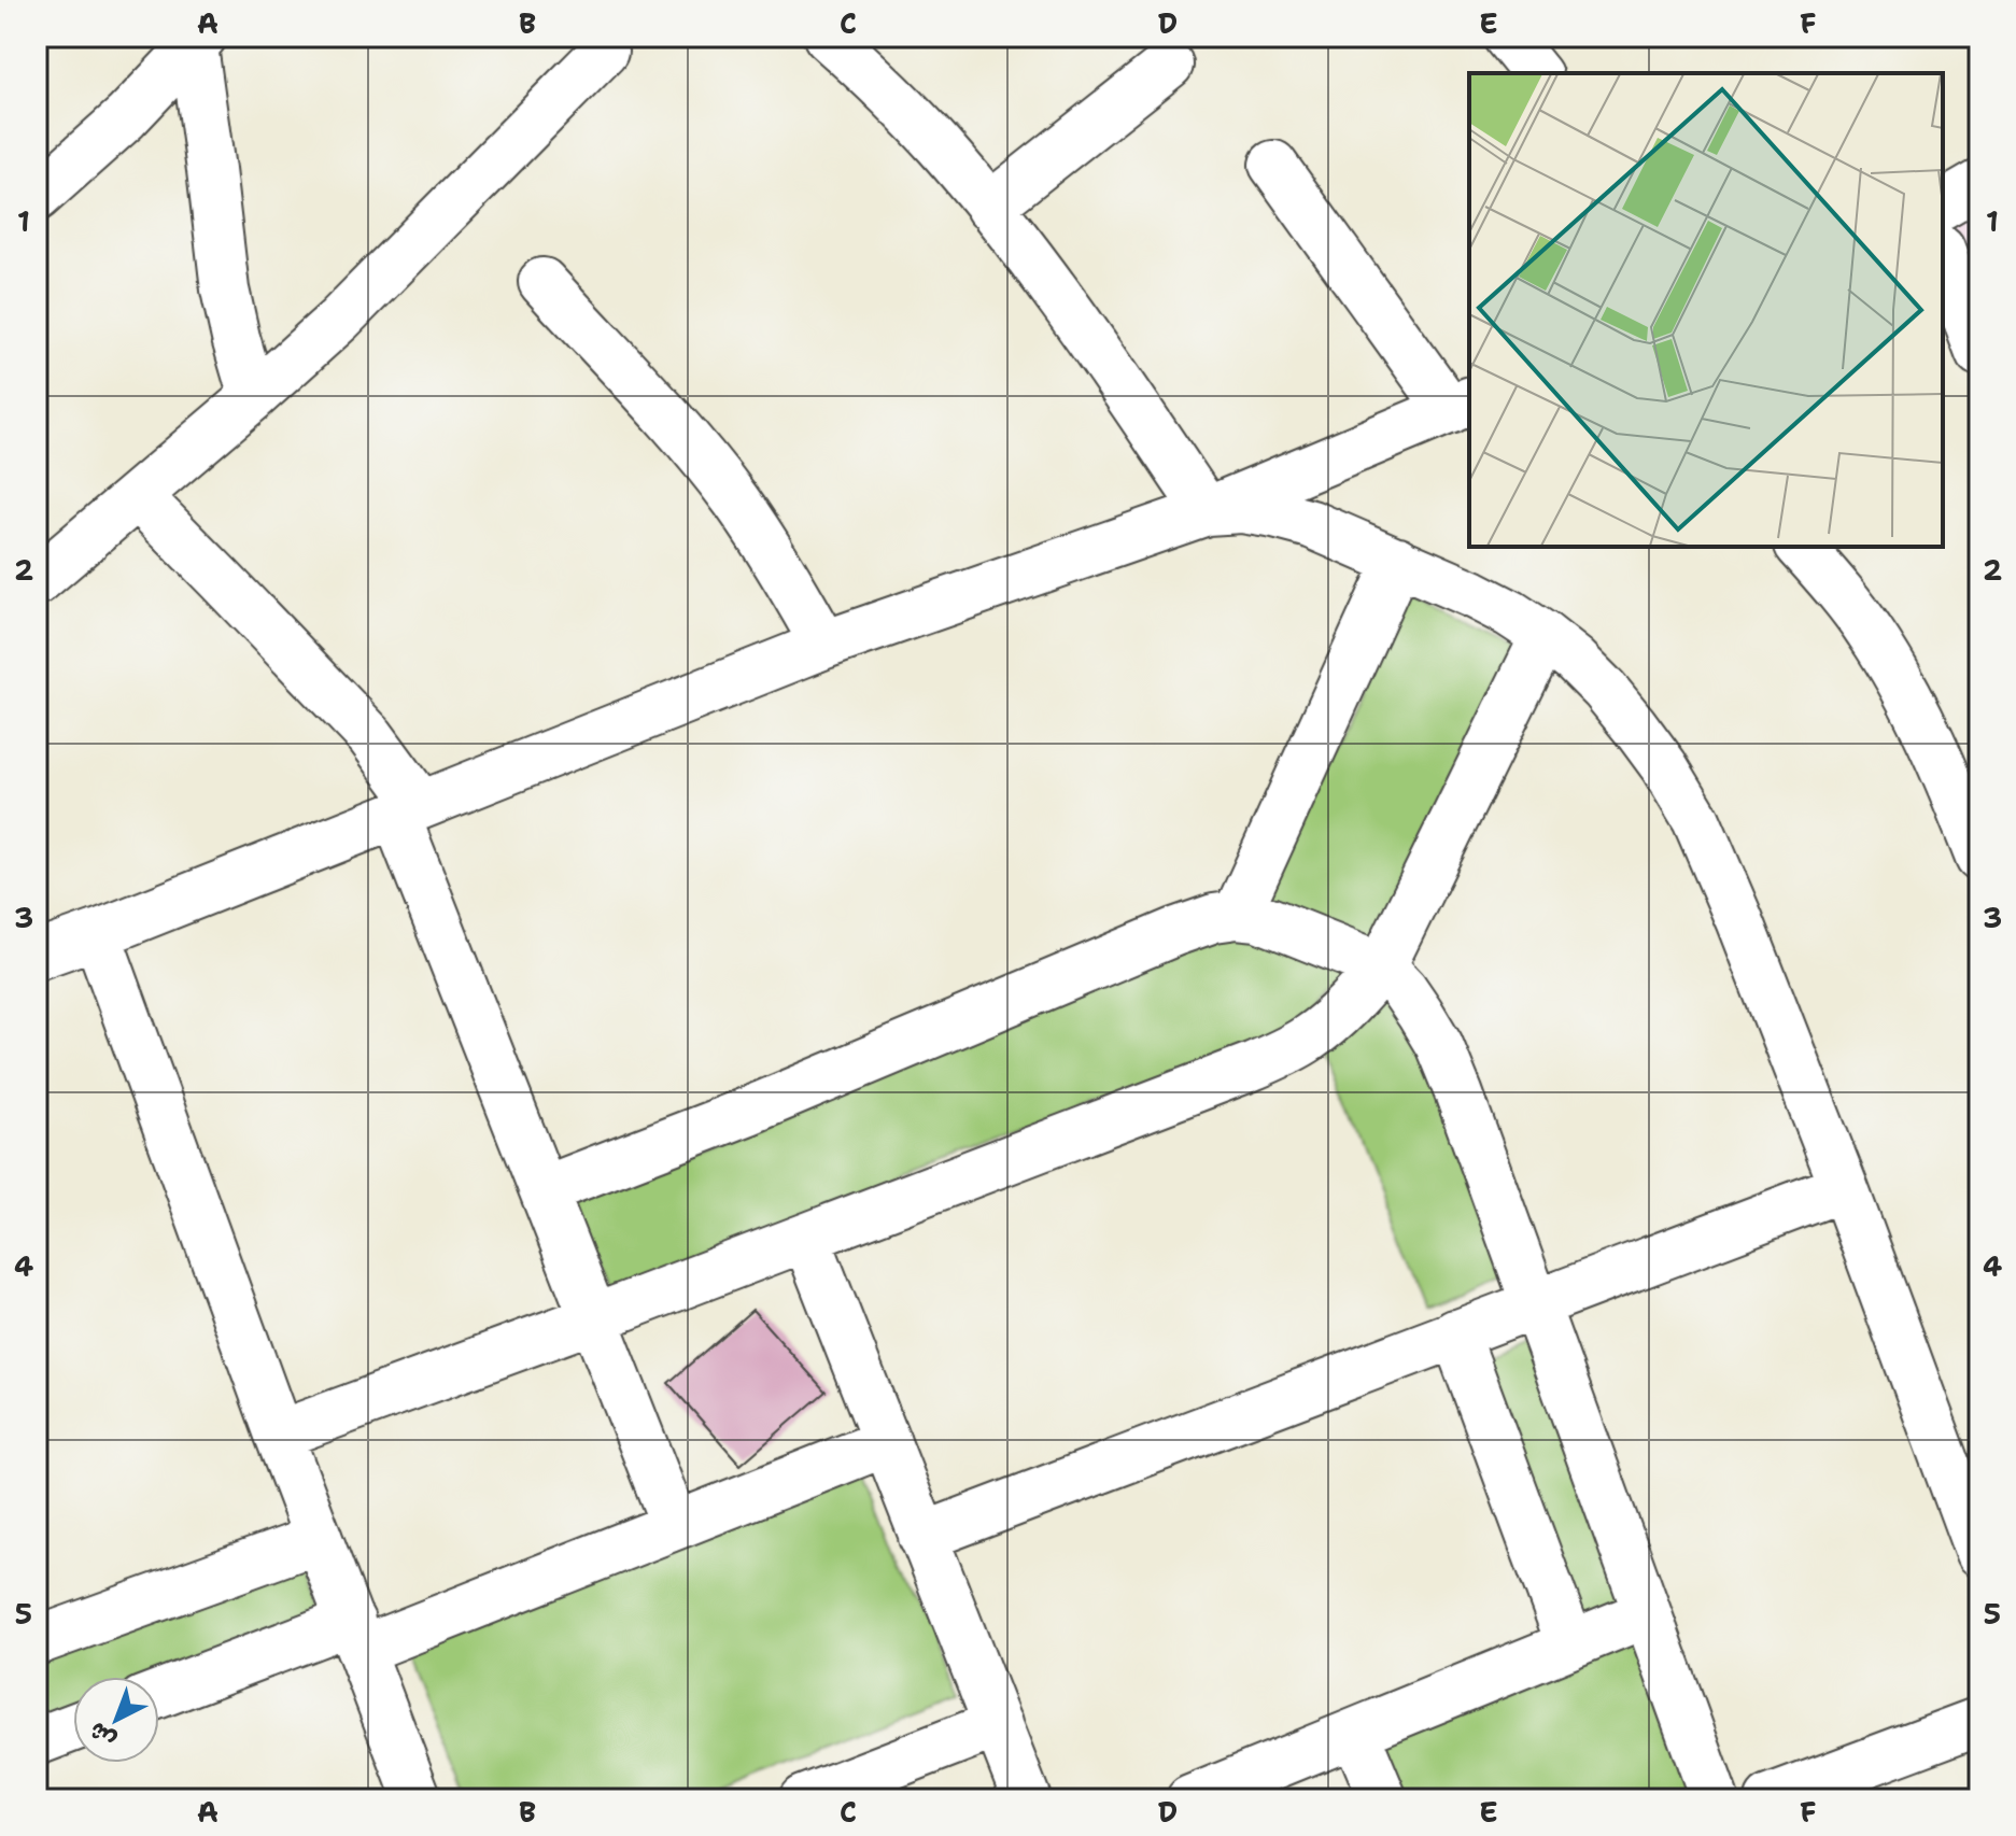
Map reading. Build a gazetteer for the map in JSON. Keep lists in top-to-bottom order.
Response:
{
  "north": "bottom left",
  "grid": {
    "columns": [
      "A",
      "B",
      "C",
      "D",
      "E",
      "F"
    ],
    "rows": [
      "1",
      "2",
      "3",
      "4",
      "5"
    ]
  }
}
